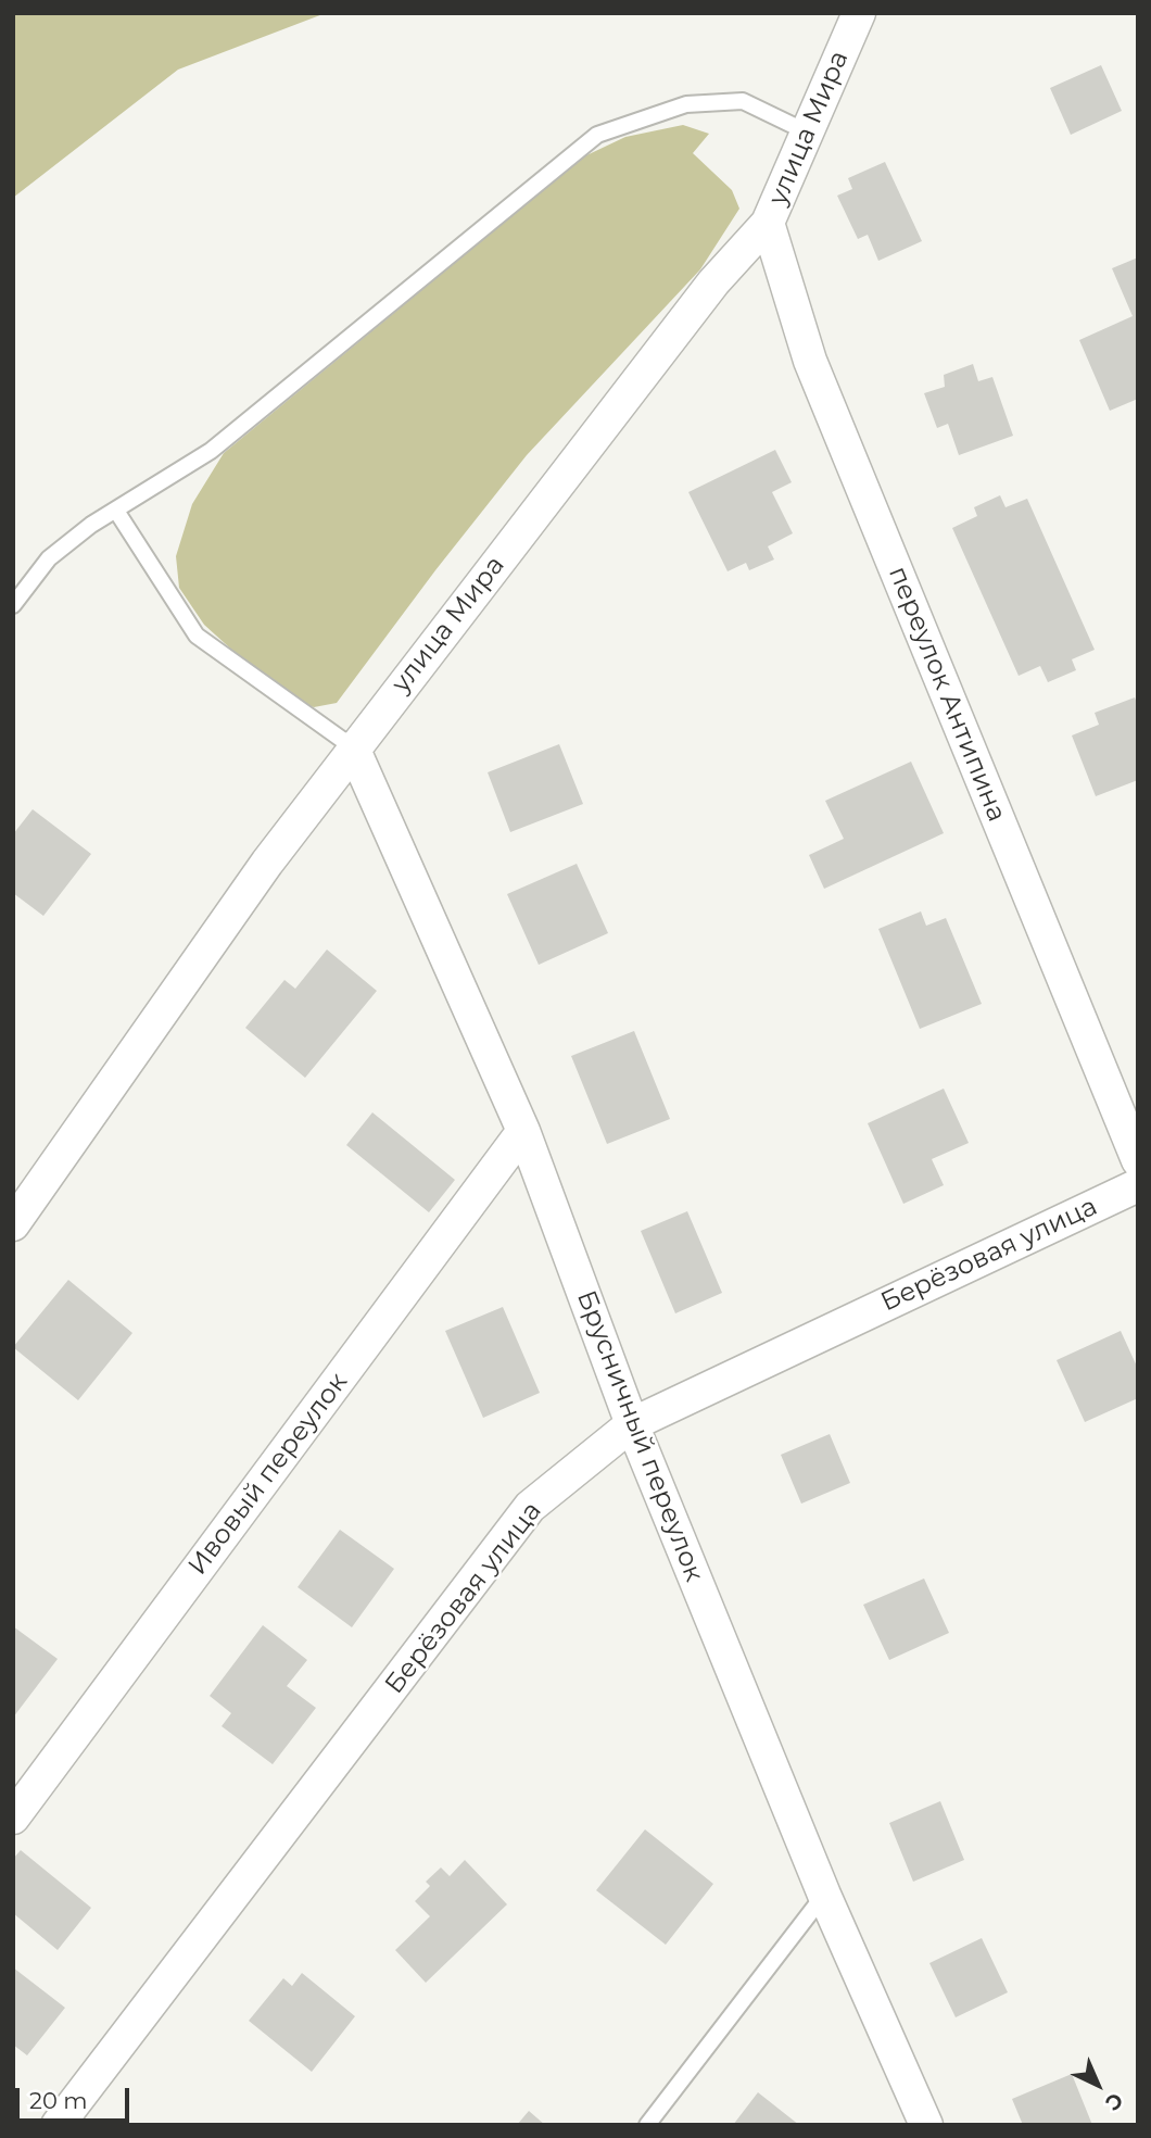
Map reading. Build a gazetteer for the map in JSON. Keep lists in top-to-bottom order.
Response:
{
  "streets": {
    "street": [
      "улица Мира",
      "переулок Антипина",
      "Берёзовая улица",
      "Брусничный переулок",
      "Ивовый переулок"
    ]
  },
  "crossings": [
    ["улица Мира", "переулок Антипина"],
    ["улица Мира", "Брусничный переулок"],
    ["Берёзовая улица", "Брусничный переулок"],
    ["Брусничный переулок", "Ивовый переулок"]
  ],
  "scale_bar": "20 m",
  "north": "bottom right"
}
